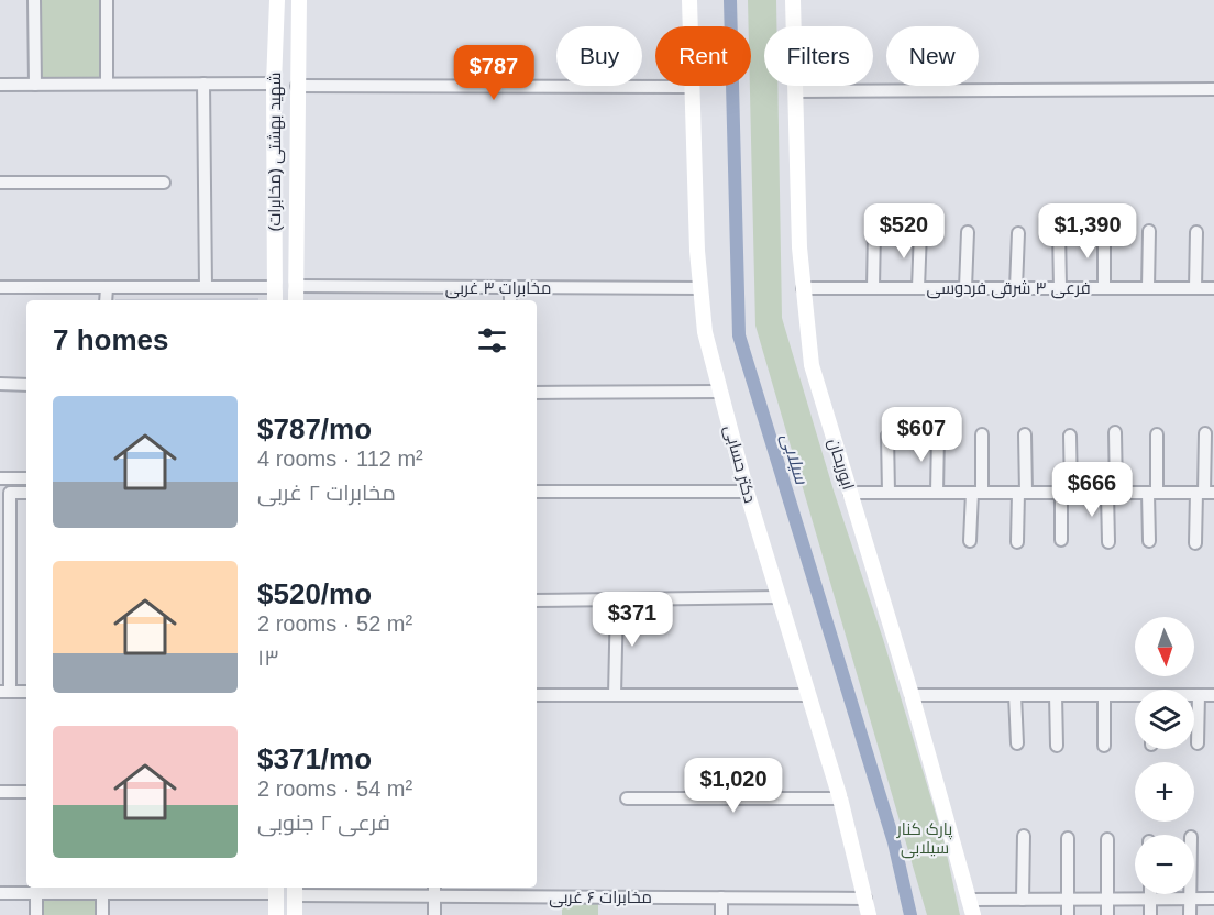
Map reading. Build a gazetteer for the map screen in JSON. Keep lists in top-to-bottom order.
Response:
{
  "streets": {
    "main road": ["شهید بهشتی (مخابرات)", "دکتر حسابی", "ابوریحان"],
    "street": ["مخابرات ۳ غربی", "فرعی ۳ شرقی فردوسی", "مخابرات ۶ غربی"]
  },
  "crossings": [
    ["شهید بهشتی (مخابرات)", "مخابرات ۳ غربی"],
    ["مخابرات ۳ غربی", "دکتر حسابی"],
    ["فرعی ۳ شرقی فردوسی", "ابوریحان"],
    ["دکتر حسابی", "مخابرات ۶ غربی"]
  ],
  "water": ["سیلابی"],
  "parks": ["پارک کنار سیلابی"],
  "north": "bottom",
  "page": {
    "chip": [
      "Buy",
      "Rent",
      "Filters",
      "New"
    ],
    "price": [
      "$787",
      "$520",
      "$1,390",
      "$607",
      "$666",
      "$371",
      "$1,020"
    ],
    "heading": "7 homes",
    "list": [
      {
        "name": "$787/mo",
        "note": "4 rooms · 112 m² · مخابرات ۲ غربی"
      },
      {
        "name": "$520/mo",
        "note": "2 rooms · 52 m² · ۱۳"
      },
      {
        "name": "$371/mo",
        "note": "2 rooms · 54 m² · فرعی ۲ جنوبی"
      }
    ],
    "map_buttons": ["+", "−"]
  }
}
